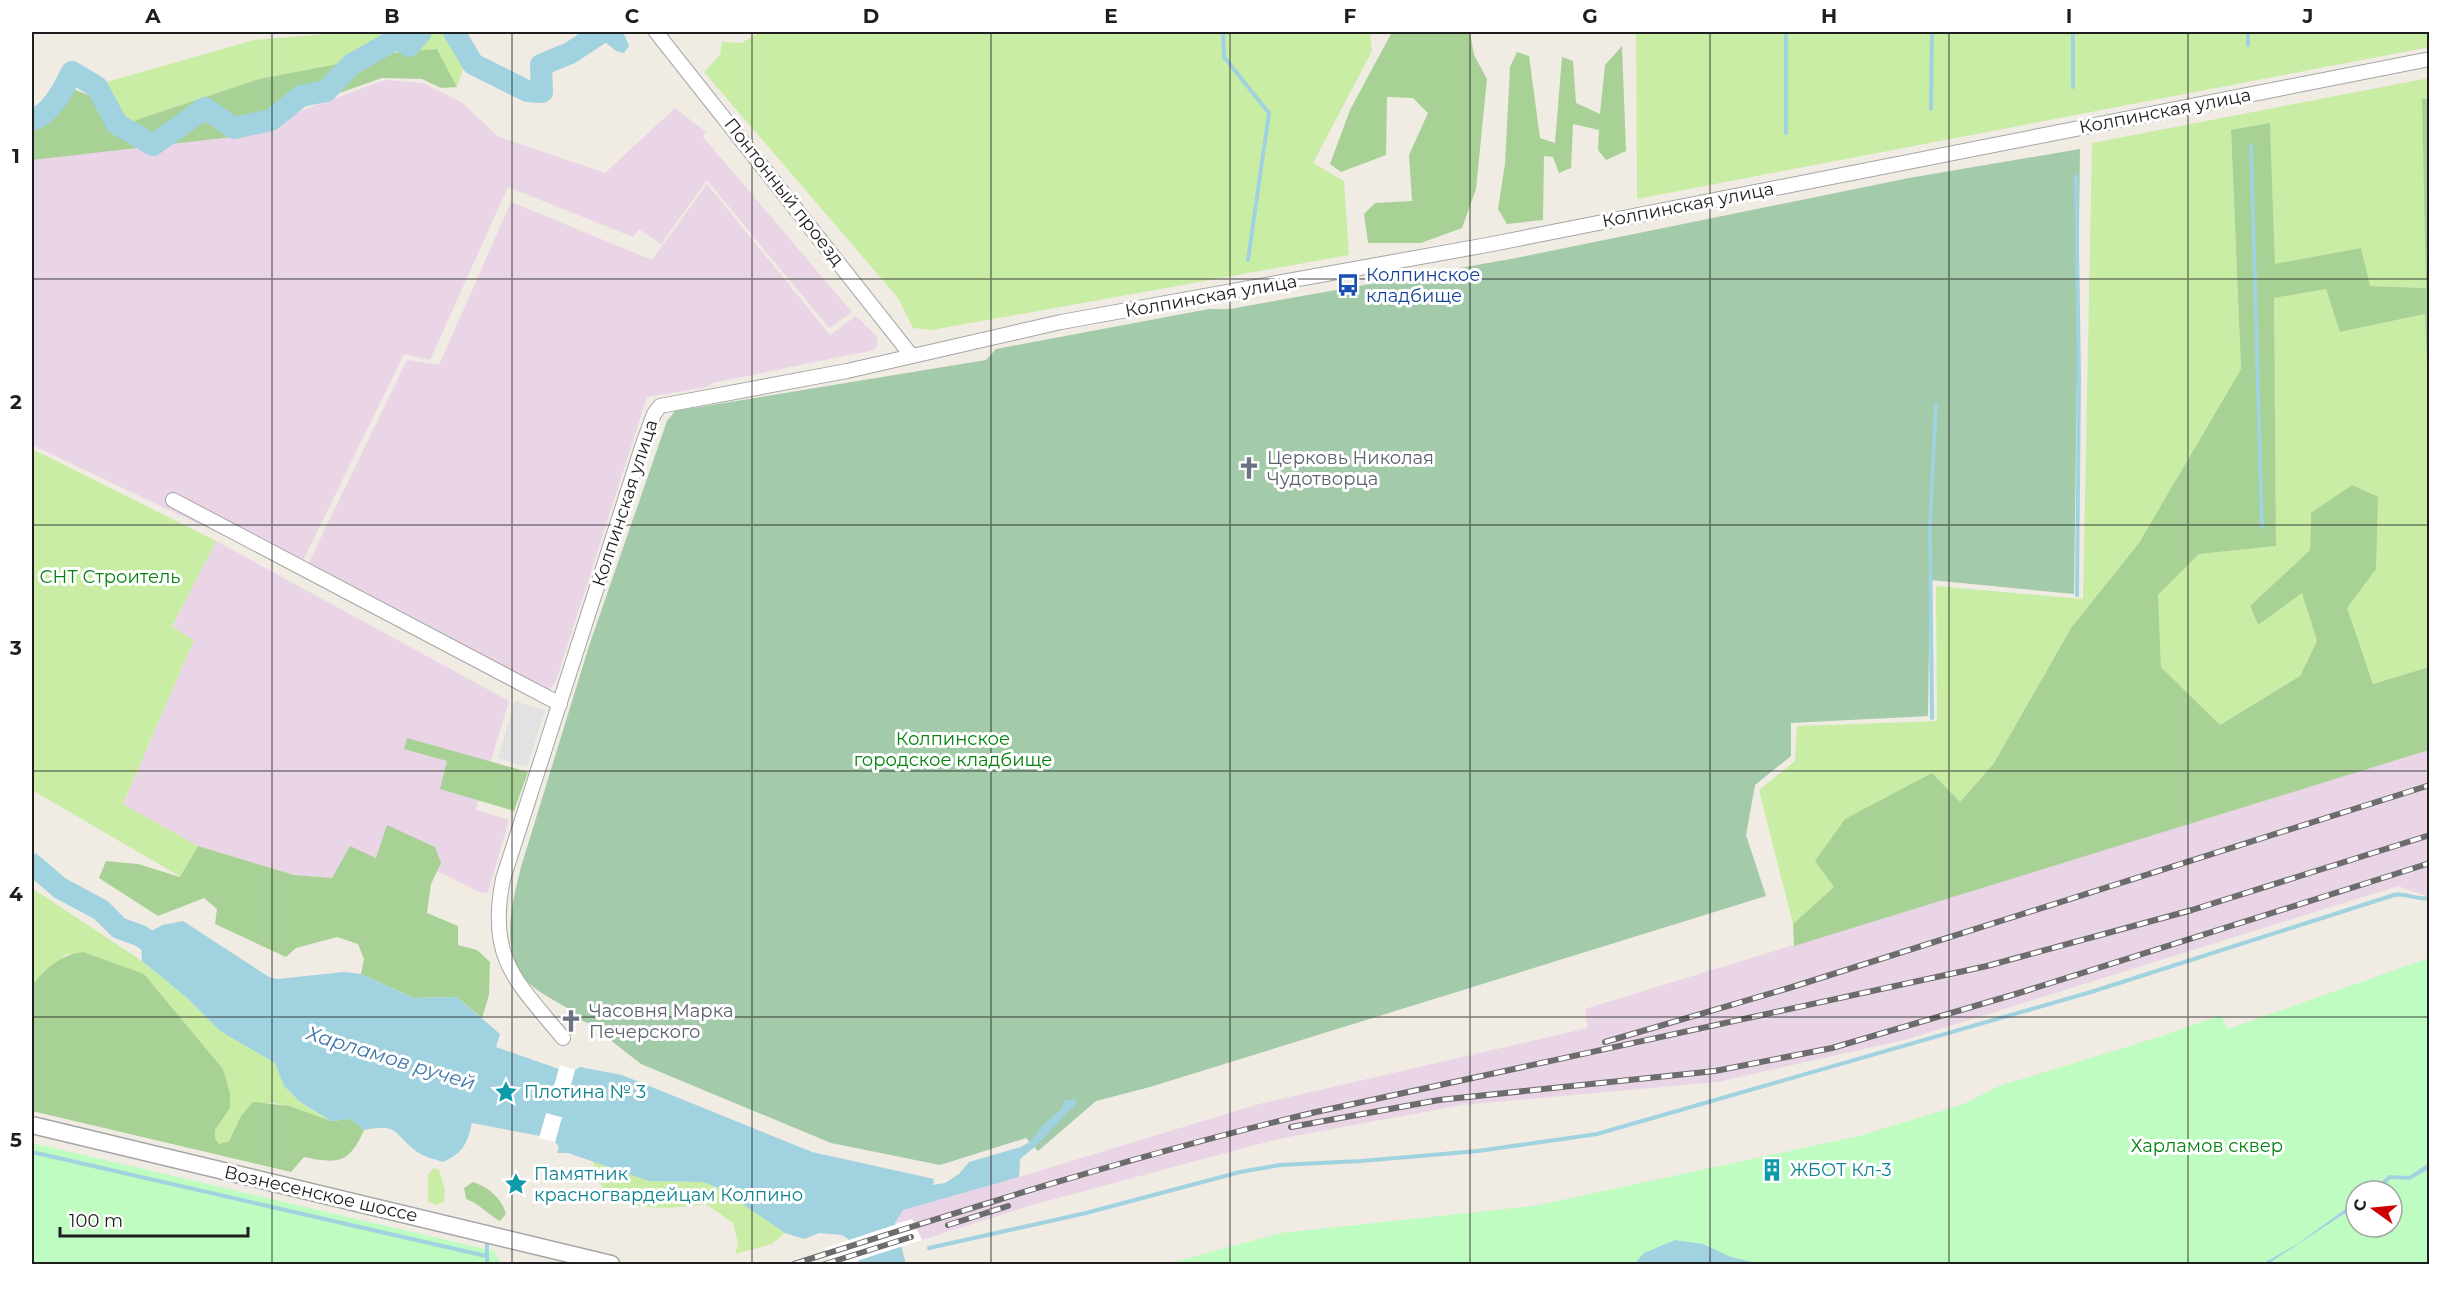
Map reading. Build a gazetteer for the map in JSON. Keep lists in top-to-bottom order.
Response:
{
  "streets": {
    "street": ["Колпинская улица", "Понтонный проезд", "Вознесенское шоссе"]
  },
  "crossings": [
    ["Колпинская улица", "Понтонный проезд"]
  ],
  "water": ["Харламов ручей"],
  "parks": ["СНТ Строитель", "Колпинское городское кладбище", "Харламов сквер"],
  "places": {
    "bus stop": ["Колпинское кладбище"],
    "church": ["Церковь Николая Чудотворца", "Часовня Марка Печерского"],
    "place": ["Плотина № 3", "Памятник красногвардейцам Колпино"],
    "building": ["ЖБОТ Кл-3"]
  },
  "scale_bar": "100 m",
  "north": "left",
  "grid": {
    "columns": [
      "A",
      "B",
      "C",
      "D",
      "E",
      "F",
      "G",
      "H",
      "I",
      "J"
    ],
    "rows": [
      "1",
      "2",
      "3",
      "4",
      "5"
    ]
  }
}
